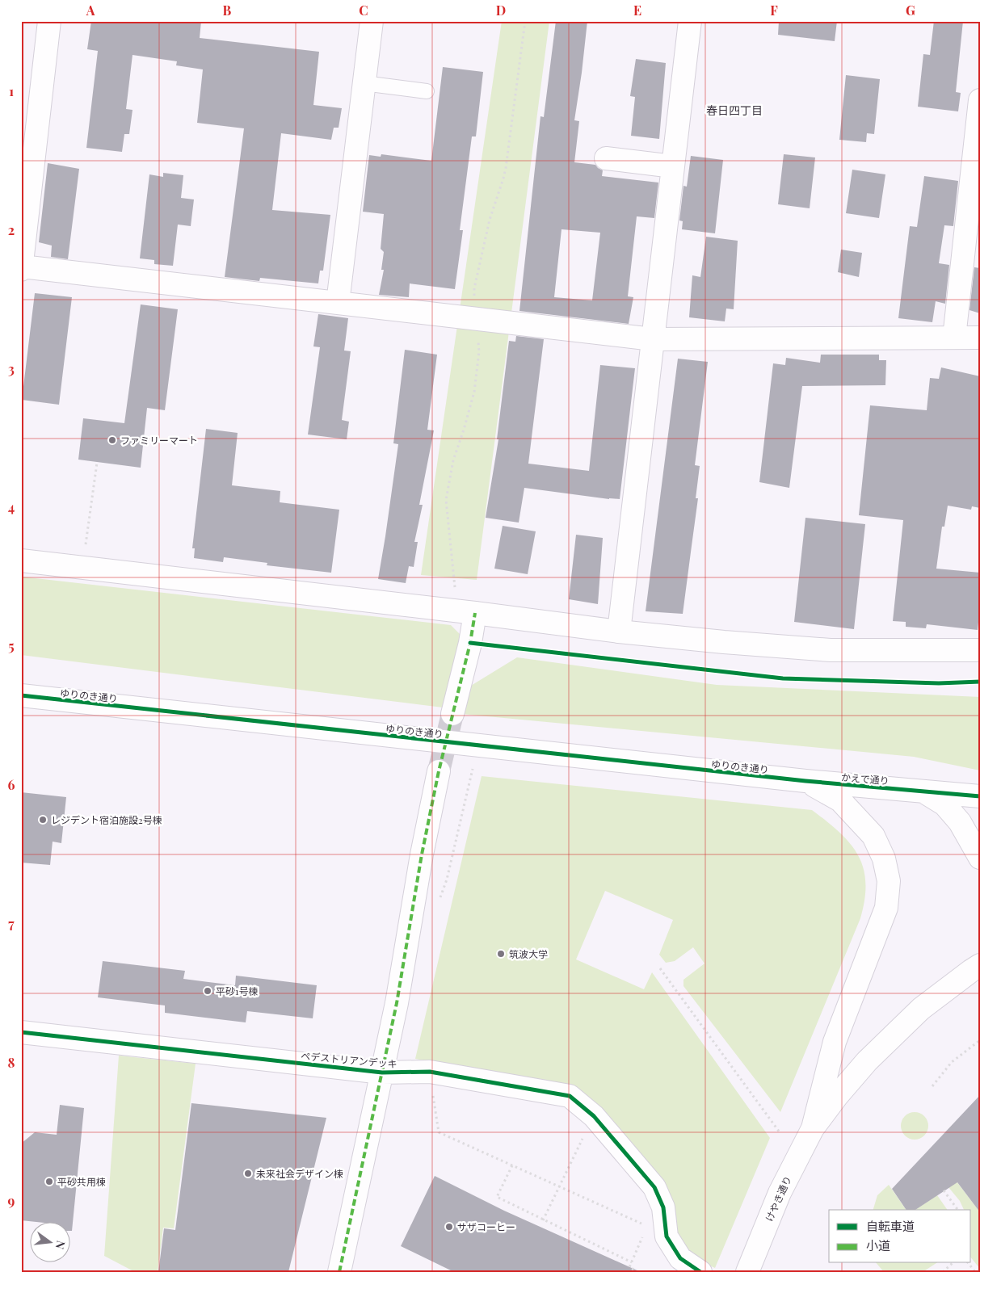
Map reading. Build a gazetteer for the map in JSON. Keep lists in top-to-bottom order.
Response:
{
  "streets": {
    "street": [
      "ゆりのき通り",
      "かえで通り",
      "ペデストリアンデッキ",
      "けやき通り"
    ]
  },
  "crossings": [
    ["ゆりのき通り", "かえで通り"]
  ],
  "districts": ["春日四丁目"],
  "places": [
    "ファミリーマート",
    "レジデント宿泊施設2号棟",
    "筑波大学",
    "平砂1号棟",
    "未来社会デザイン棟",
    "平砂共用棟",
    "サザコーヒー"
  ],
  "legend": ["自転車道", "小道"],
  "north": "right",
  "grid": {
    "columns": [
      "A",
      "B",
      "C",
      "D",
      "E",
      "F",
      "G"
    ],
    "rows": [
      "1",
      "2",
      "3",
      "4",
      "5",
      "6",
      "7",
      "8",
      "9"
    ]
  }
}
